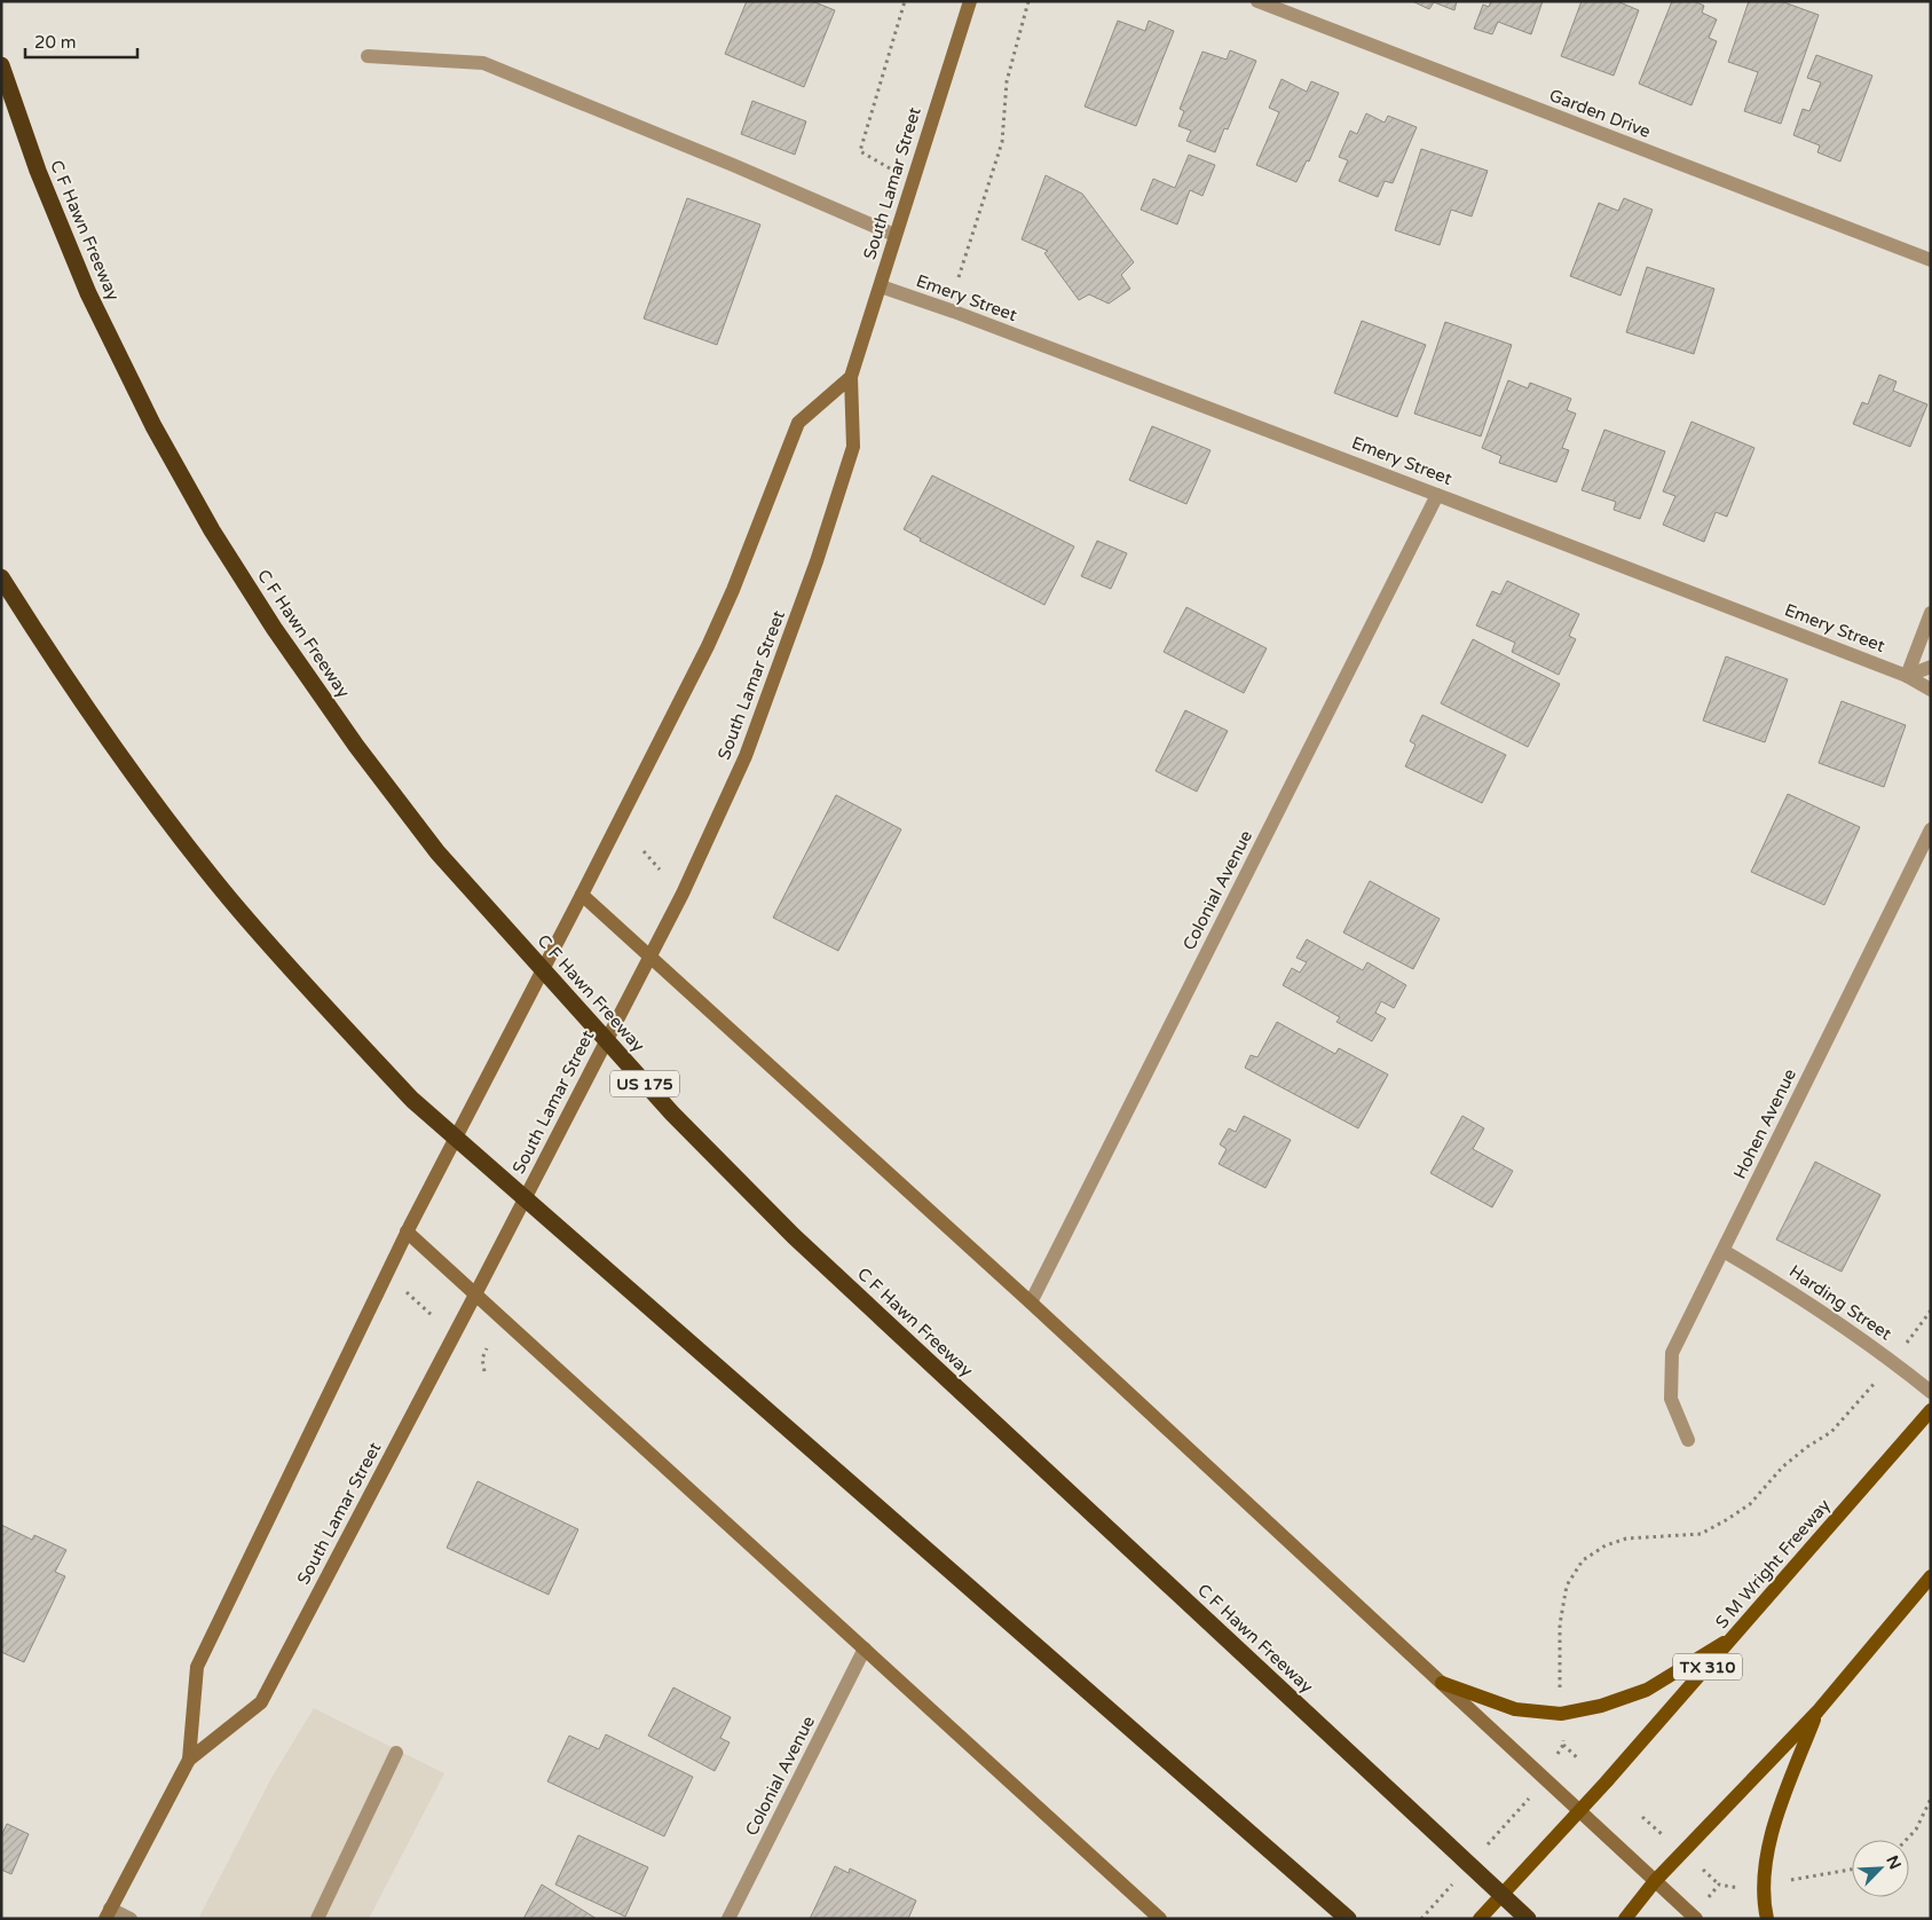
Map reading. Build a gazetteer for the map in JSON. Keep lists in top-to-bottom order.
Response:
{
  "streets": {
    "highway": ["C F Hawn Freeway", "US 175"],
    "main road": ["South Lamar Street", "S M Wright Freeway", "TX 310"],
    "street": [
      "Garden Drive",
      "Emery Street",
      "Colonial Avenue",
      "Hohen Avenue",
      "Harding Street"
    ]
  },
  "crossings": [
    ["South Lamar Street", "Emery Street"],
    ["Emery Street", "Colonial Avenue"],
    ["Hohen Avenue", "Harding Street"]
  ],
  "scale_bar": "20 m",
  "north": "top right"
}
